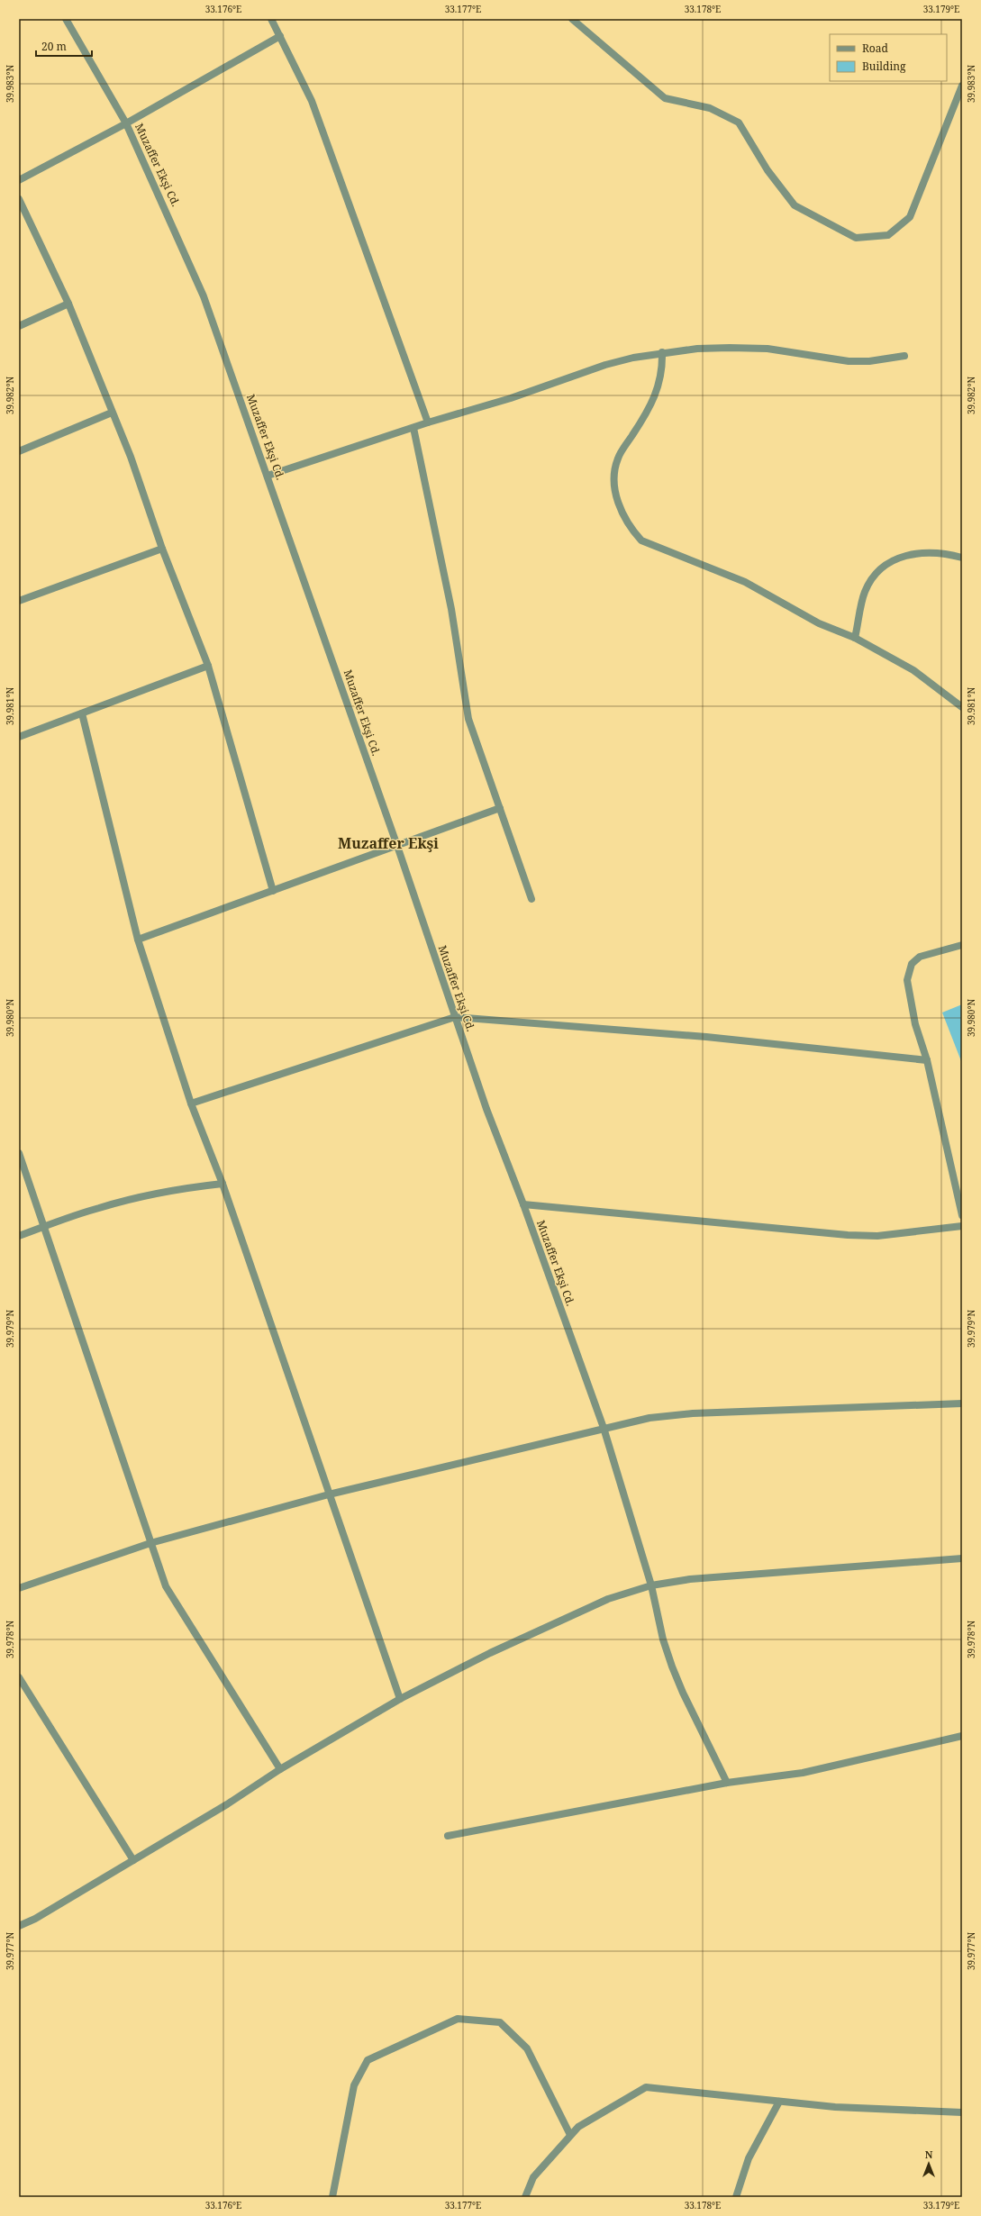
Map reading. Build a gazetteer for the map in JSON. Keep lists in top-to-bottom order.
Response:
{
  "streets": {
    "street": ["Muzaffer Ekşi Cd."]
  },
  "districts": ["Muzaffer Ekşi"],
  "legend": ["Road", "Building"],
  "scale_bar": "20 m",
  "north": "top",
  "coordinates": [
    "33.176°E",
    "33.177°E",
    "33.178°E",
    "33.179°E",
    "39.983°N",
    "39.982°N",
    "39.981°N",
    "39.980°N",
    "39.979°N",
    "39.978°N",
    "39.977°N"
  ]
}
